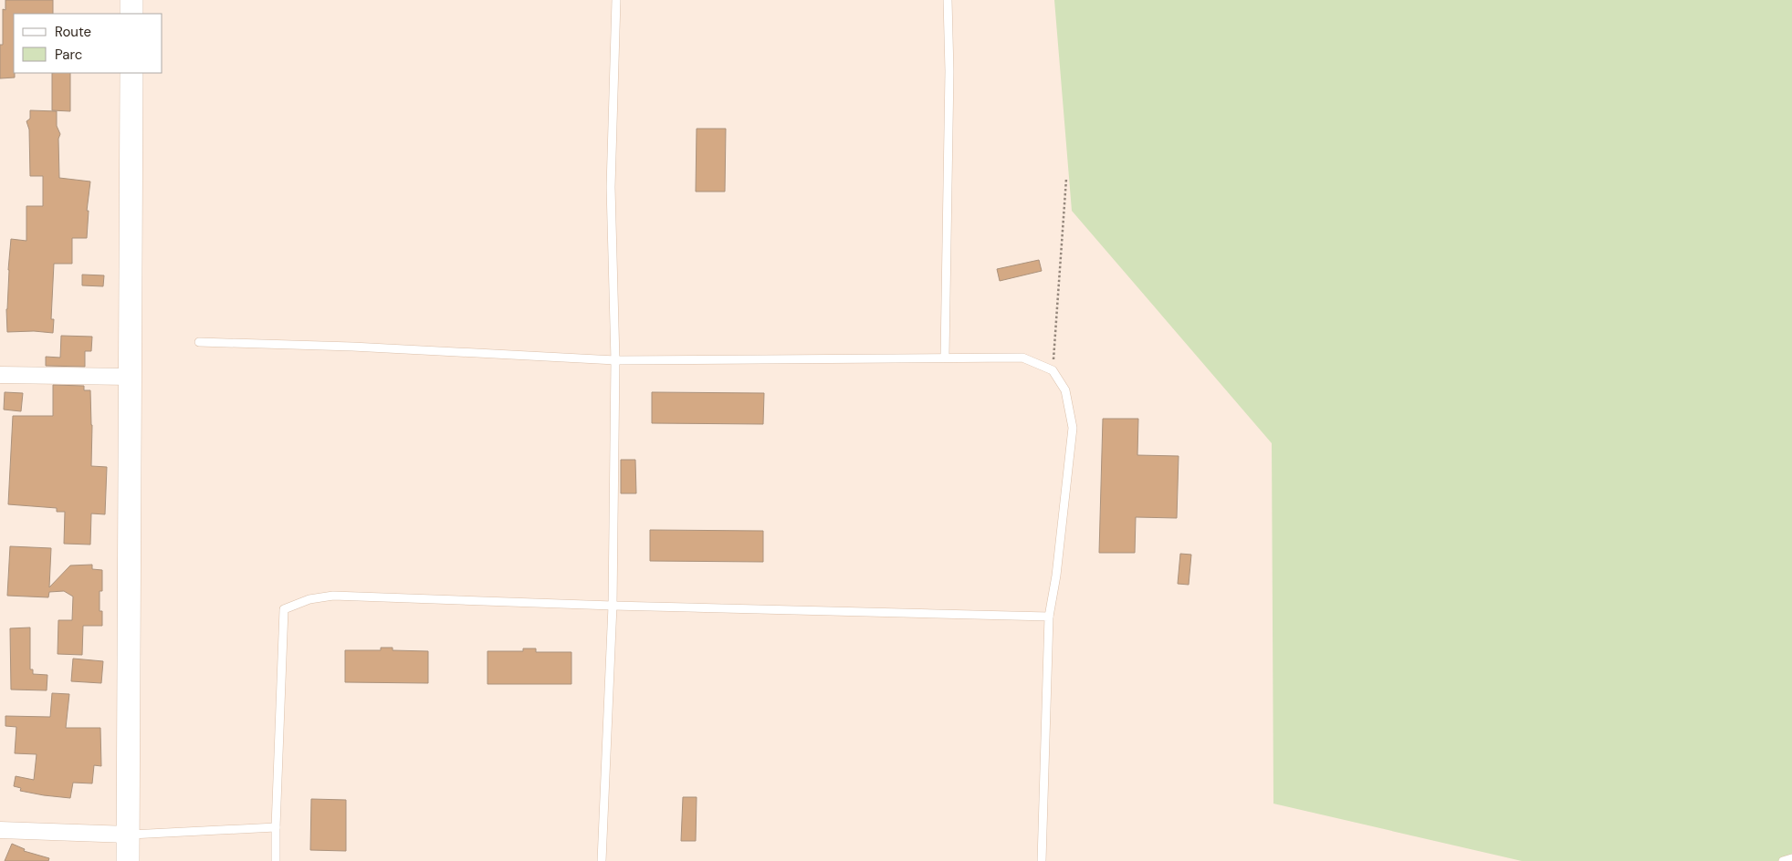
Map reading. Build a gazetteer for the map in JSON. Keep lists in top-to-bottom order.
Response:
{
  "legend": ["Route", "Parc"]
}
